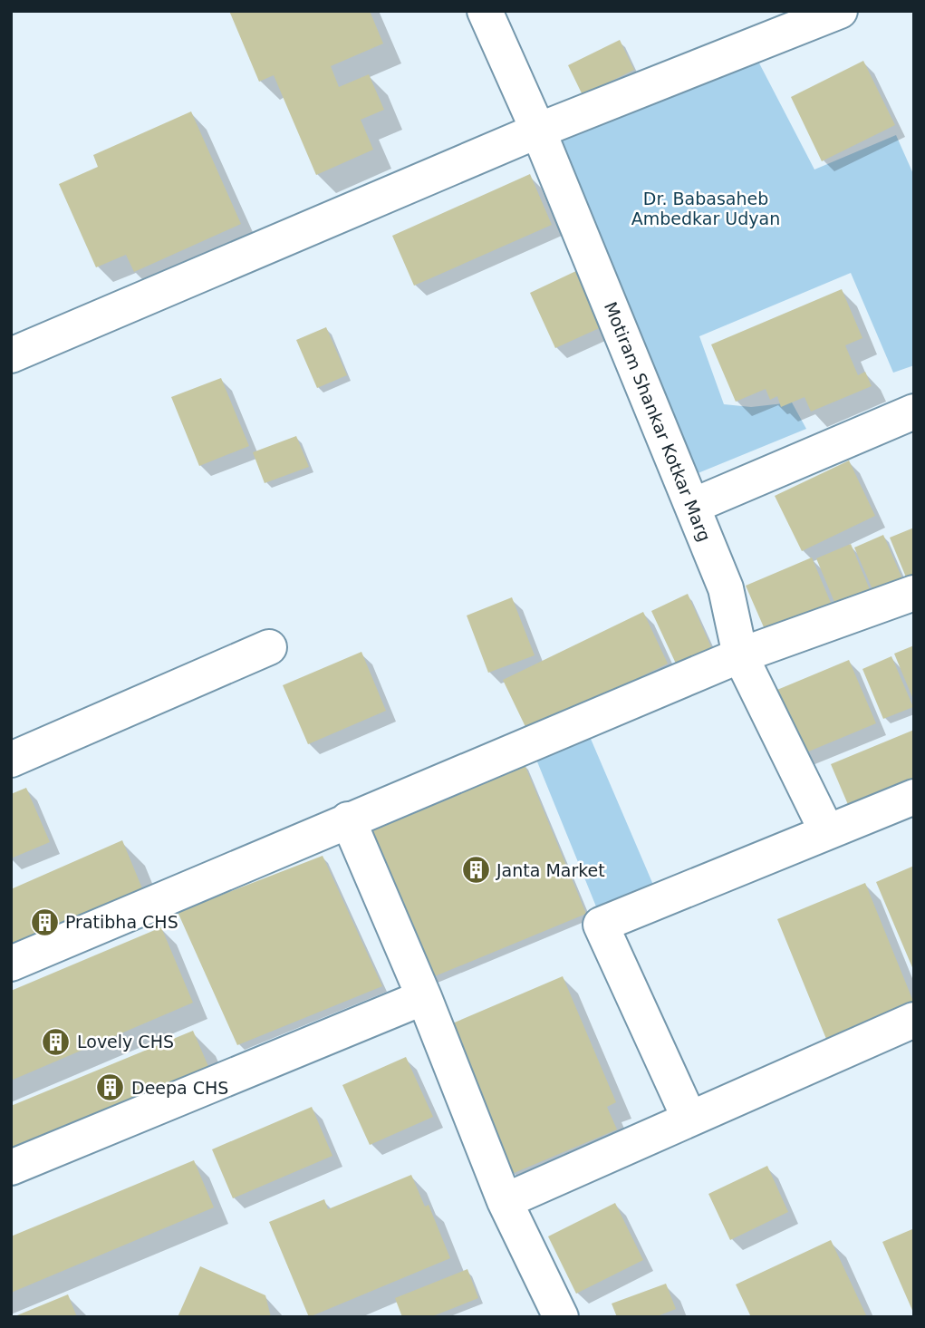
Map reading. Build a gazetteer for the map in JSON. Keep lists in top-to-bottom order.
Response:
{
  "streets": {
    "street": ["Motiram Shankar Kotkar Marg"]
  },
  "parks": ["Dr. Babasaheb Ambedkar Udyan"],
  "places": {
    "building": [
      "Janta Market",
      "Pratibha CHS",
      "Lovely CHS",
      "Deepa CHS"
    ]
  }
}
